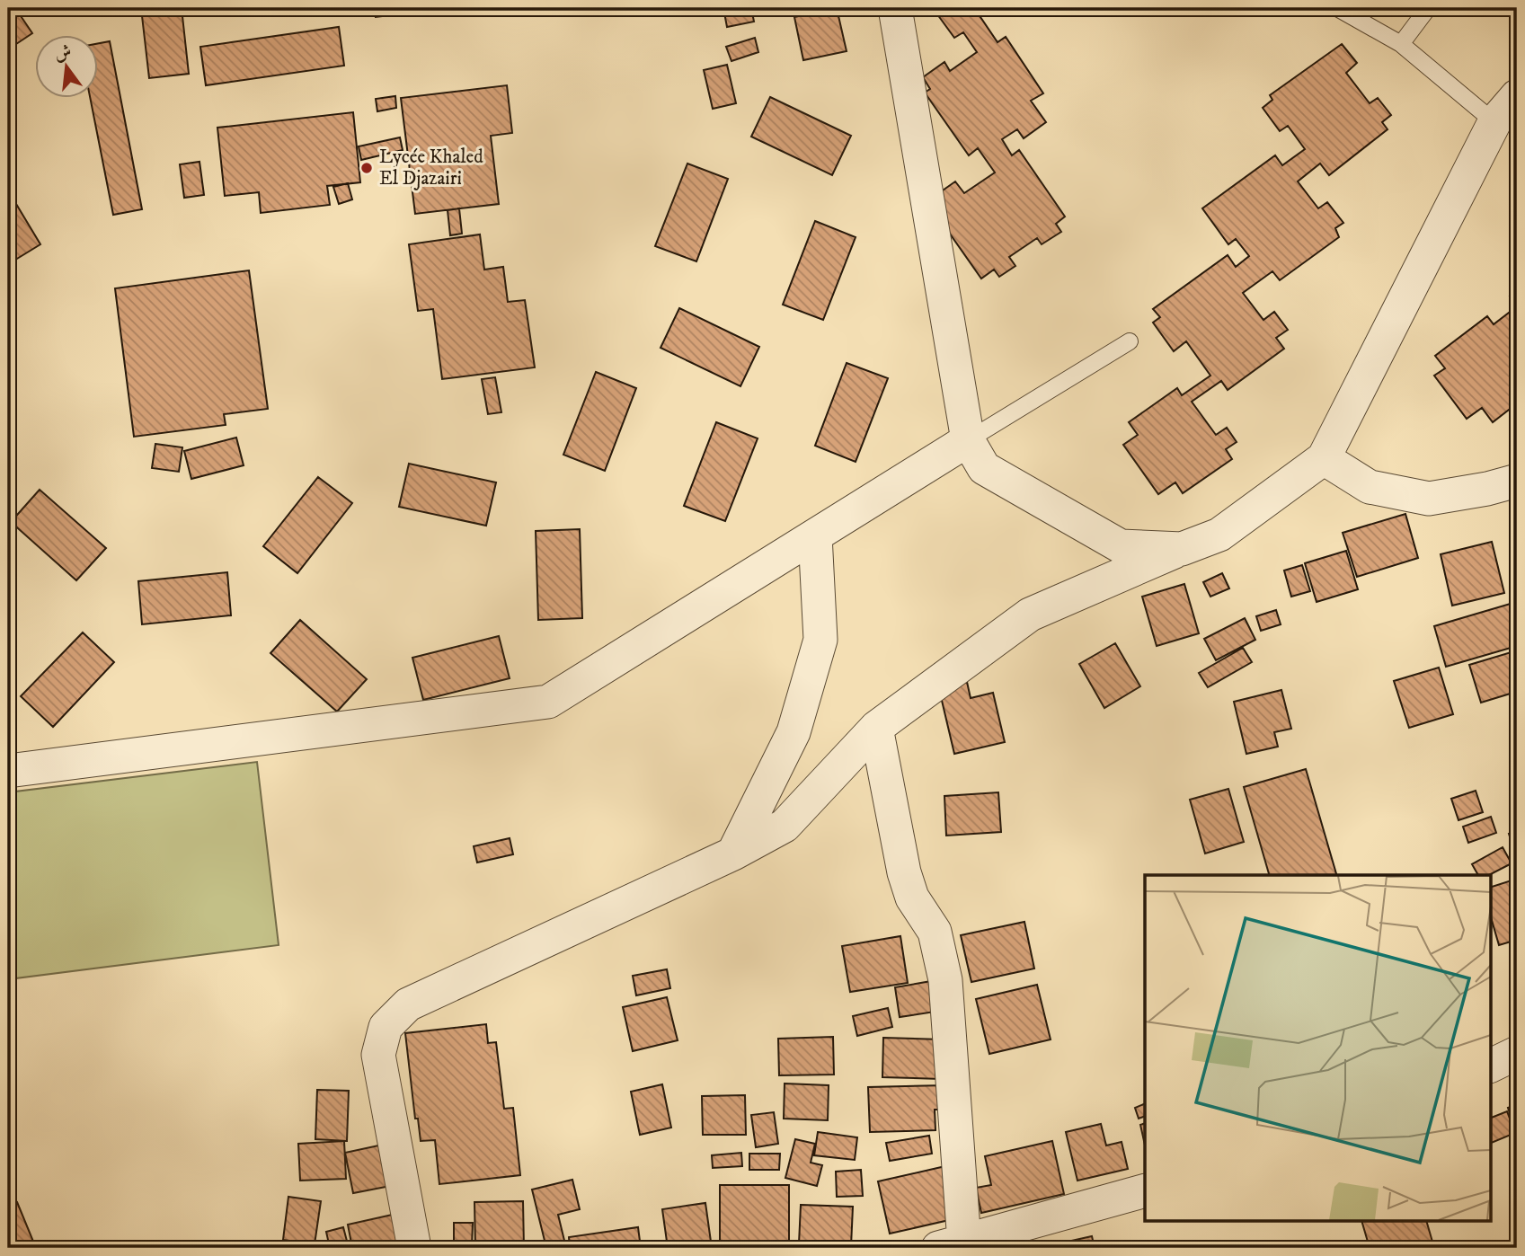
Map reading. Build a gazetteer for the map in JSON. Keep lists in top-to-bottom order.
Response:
{
  "places": ["Lycée Khaled El Djazairi"],
  "north": "top"
}
